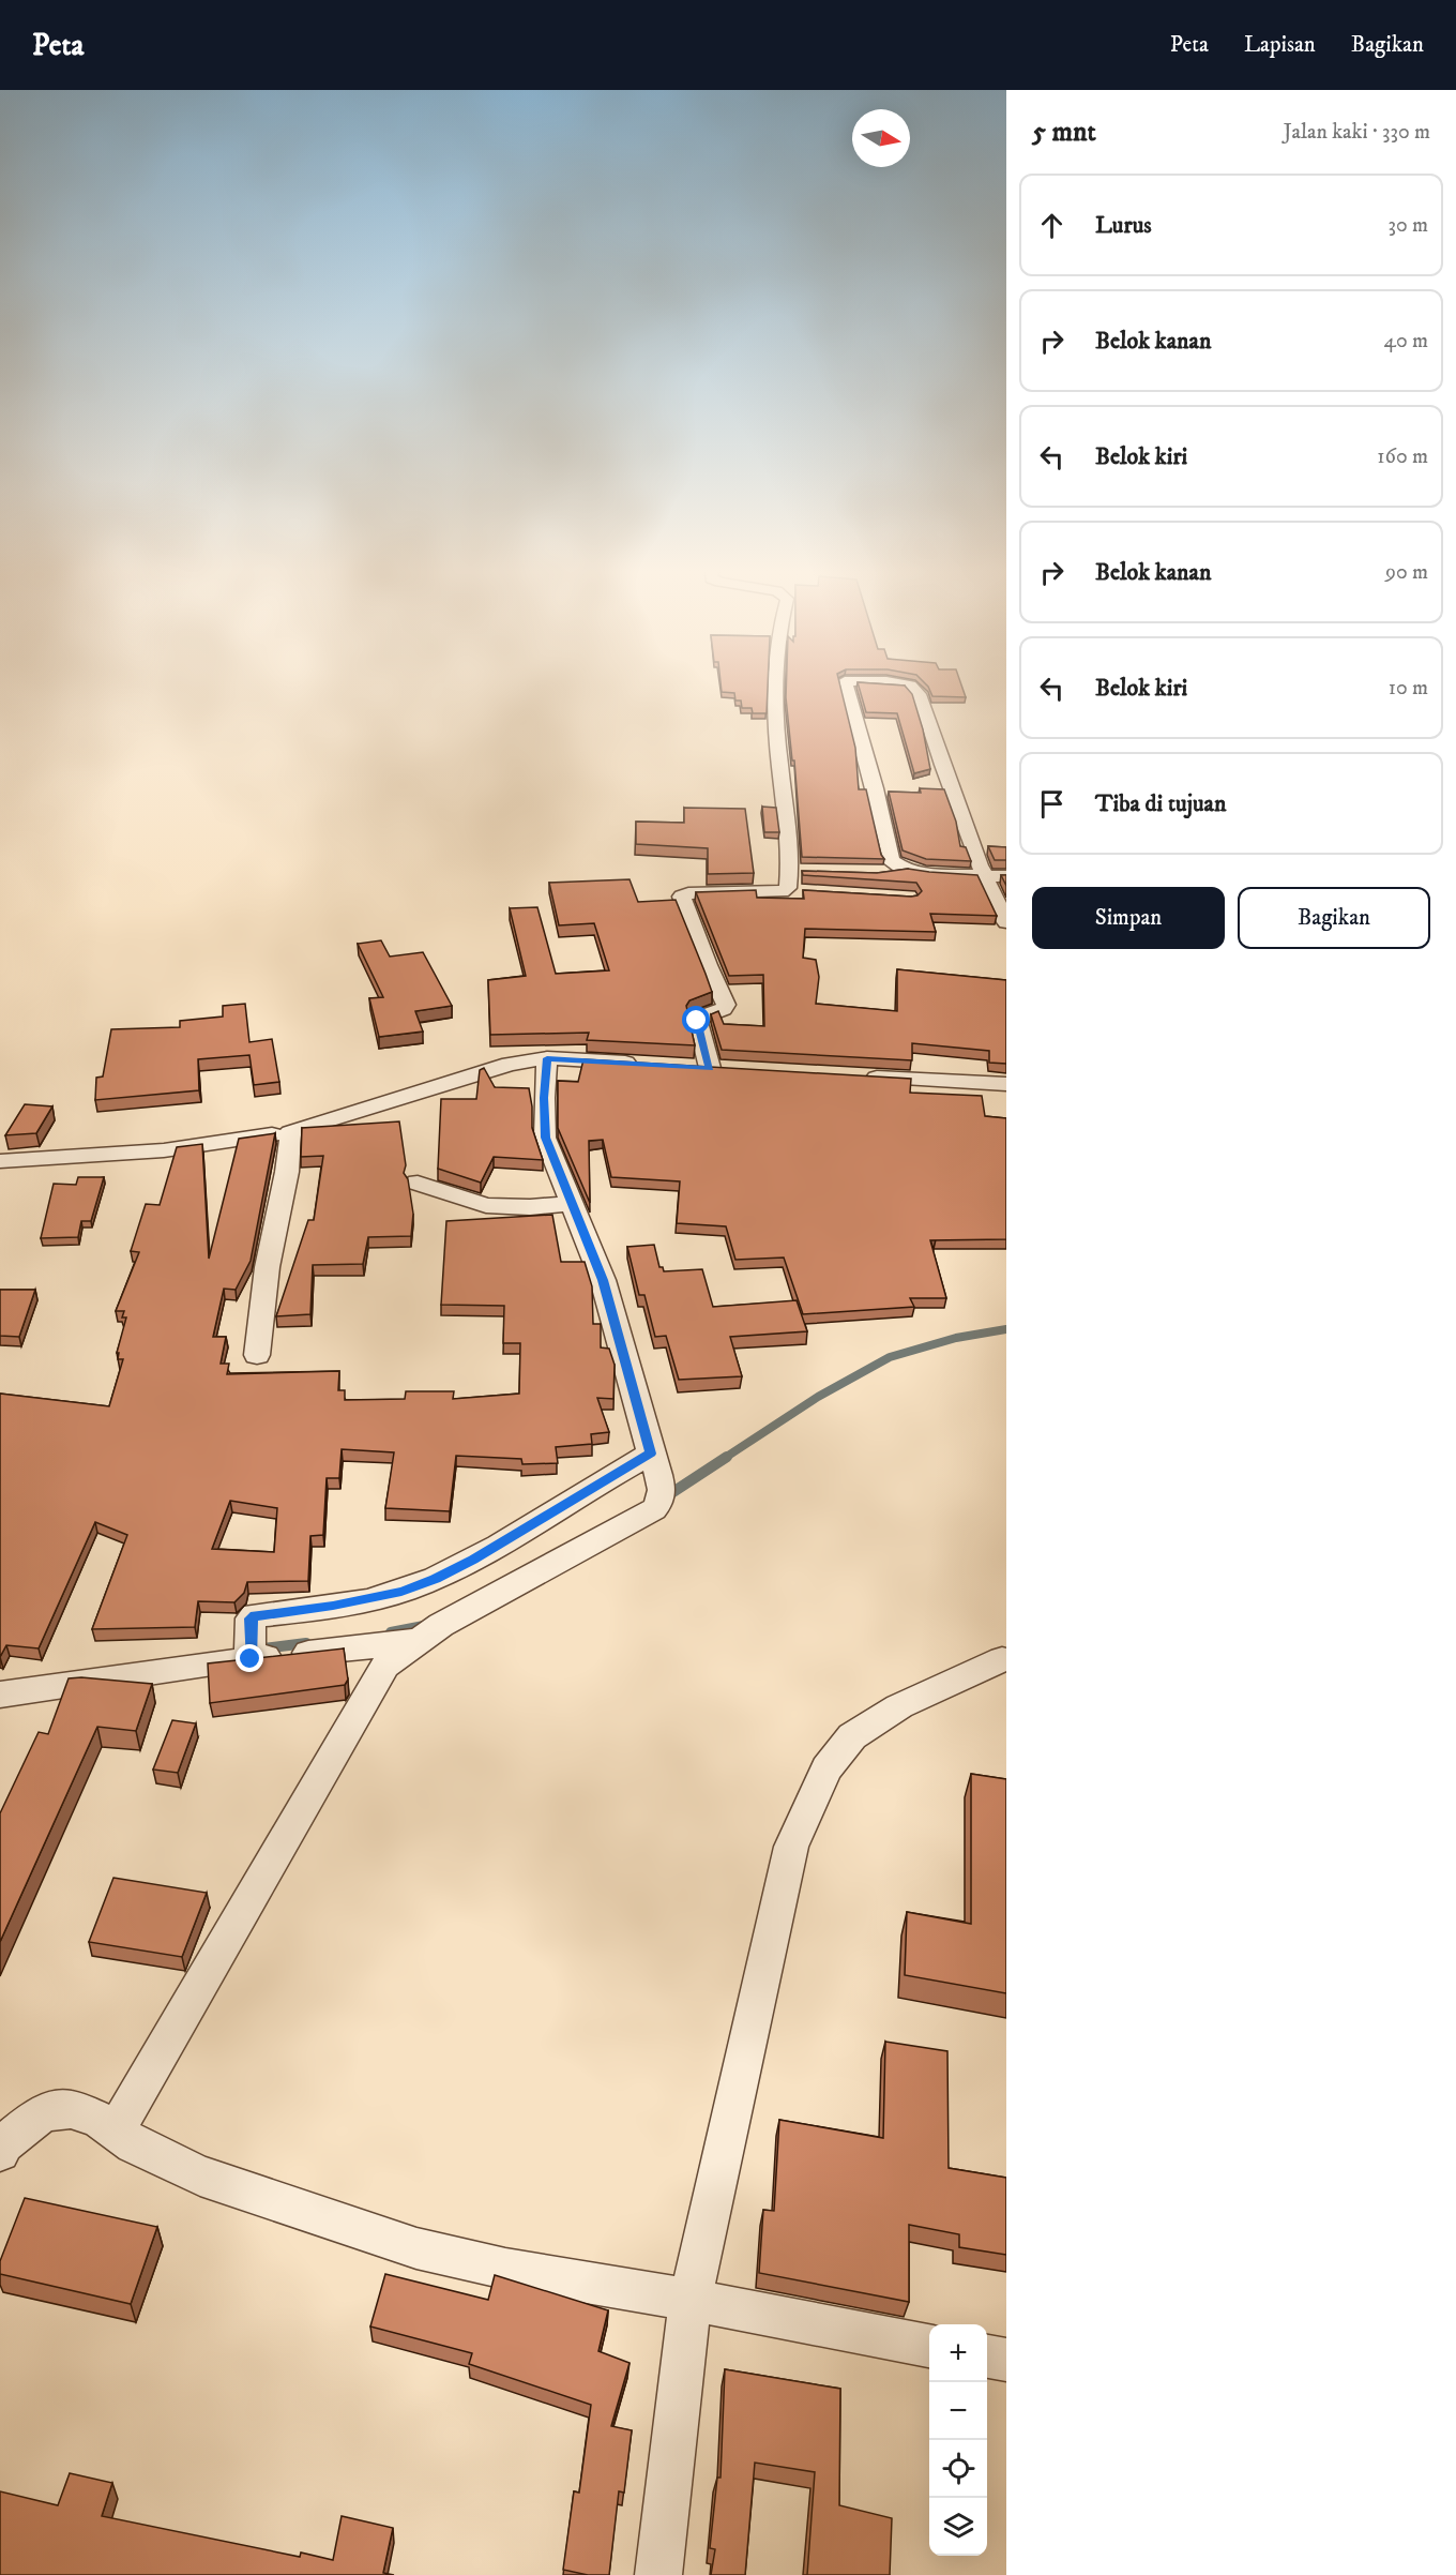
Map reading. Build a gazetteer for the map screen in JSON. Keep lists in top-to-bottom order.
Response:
{
  "north": "right",
  "page": {
    "header": "Peta",
    "nav": ["Peta", "Lapisan", "Bagikan"],
    "heading": ["5 mnt", "Jalan kaki · 330 m"],
    "list": [
      ["Lurus", "30 m"],
      ["Belok kanan", "40 m"],
      ["Belok kiri", "160 m"],
      ["Belok kanan", "90 m"],
      ["Belok kiri", "10 m"],
      "Tiba di tujuan"
    ],
    "buttons": ["Simpan", "Bagikan"],
    "map_buttons": ["+", "−"]
  }
}
